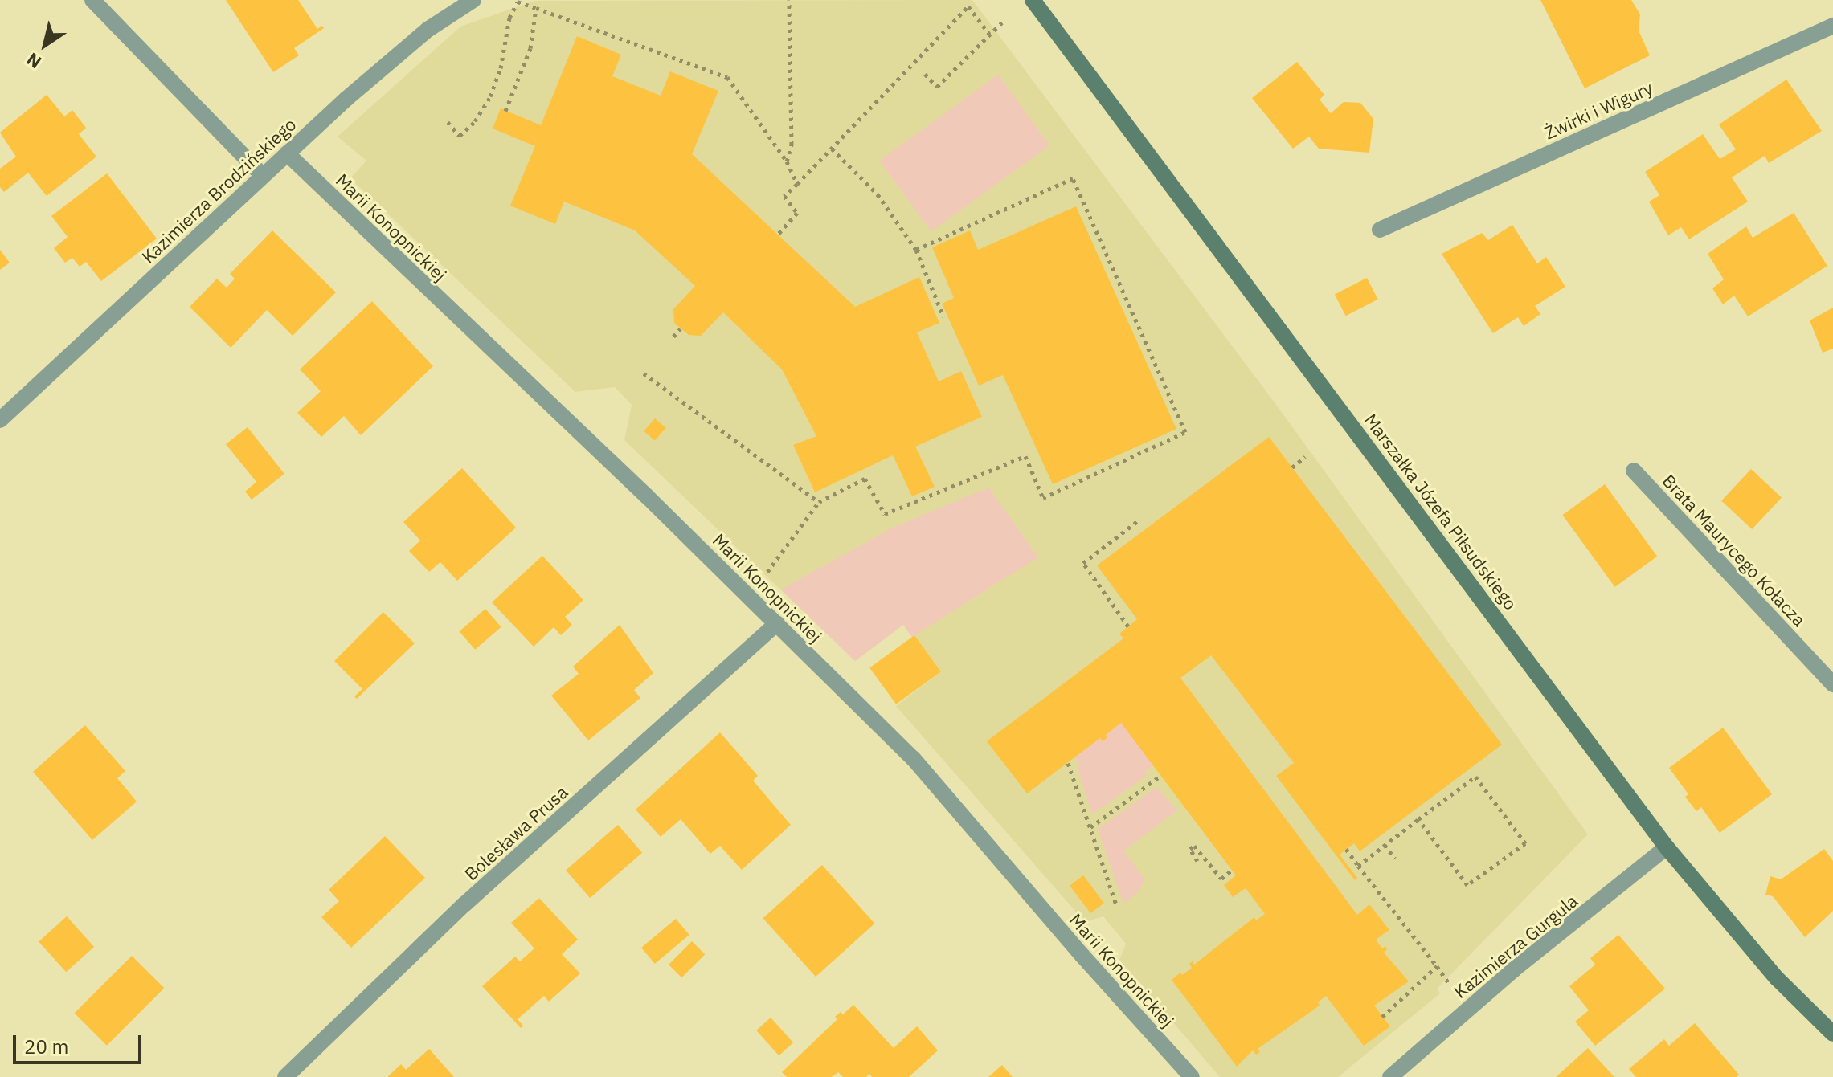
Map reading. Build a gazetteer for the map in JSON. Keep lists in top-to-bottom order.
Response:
{
  "streets": {
    "main road": ["Marszałka Józefa Piłsudskiego"],
    "street": [
      "Żwirki i Wigury",
      "Kazimierza Brodzińskiego",
      "Marii Konopnickiej",
      "Brata Maurycego Kołacza",
      "Bolesława Prusa",
      "Kazimierza Gurgula"
    ]
  },
  "crossings": [
    ["Kazimierza Brodzińskiego", "Marii Konopnickiej"],
    ["Marii Konopnickiej", "Bolesława Prusa"],
    ["Marszałka Józefa Piłsudskiego", "Kazimierza Gurgula"]
  ],
  "scale_bar": "20 m",
  "north": "bottom left"
}
